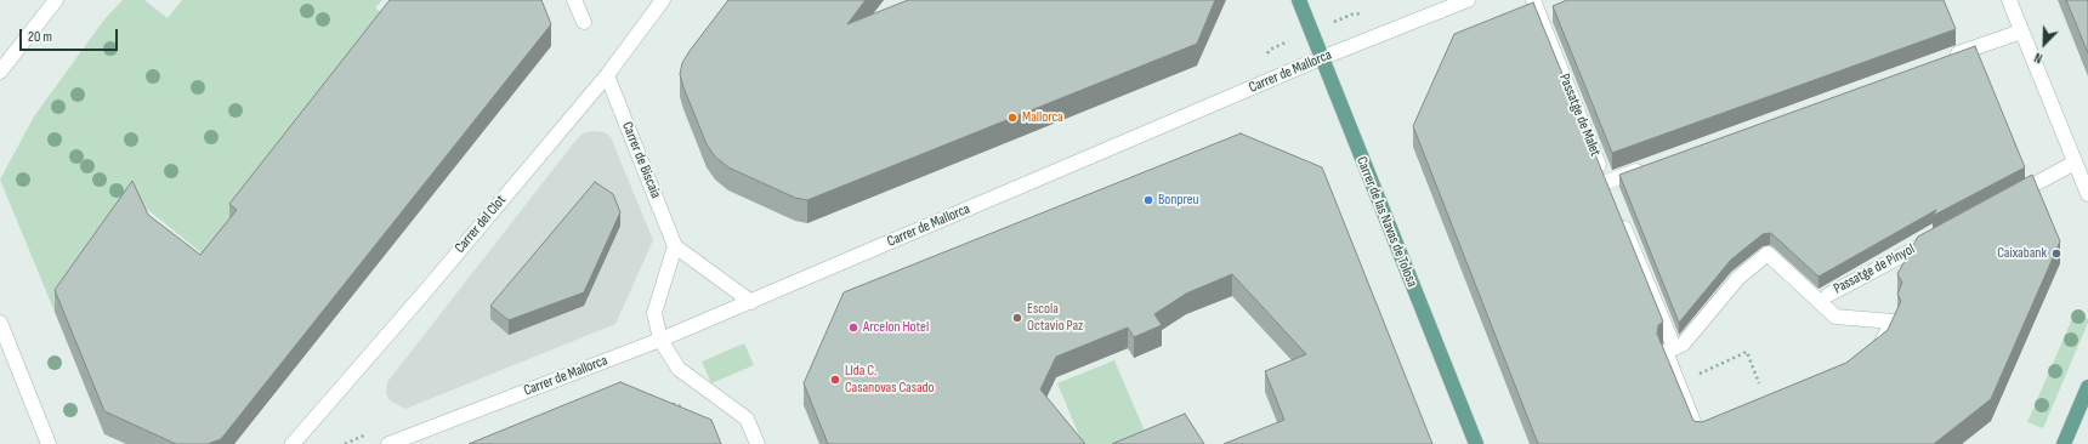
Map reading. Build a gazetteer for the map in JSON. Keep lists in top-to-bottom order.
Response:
{
  "streets": {
    "main road": ["Carrer de las Navas de Tolosa"],
    "street": [
      "Carrer de Mallorca",
      "Passatge de Malet",
      "Carrer de Biscaia",
      "Carrer del Clot",
      "Passatge de Pinyol"
    ]
  },
  "crossings": [
    ["Carrer de Mallorca", "Carrer de las Navas de Tolosa"],
    ["Carrer de Biscaia", "Carrer del Clot"]
  ],
  "places": [
    "Mallorca",
    "Bonpreu",
    "Caixabank",
    "Escola Octavio Paz",
    "Arcelon Hotel",
    "Llda C. Casanovas Casado"
  ],
  "scale_bar": "20 m",
  "north": "bottom left"
}
